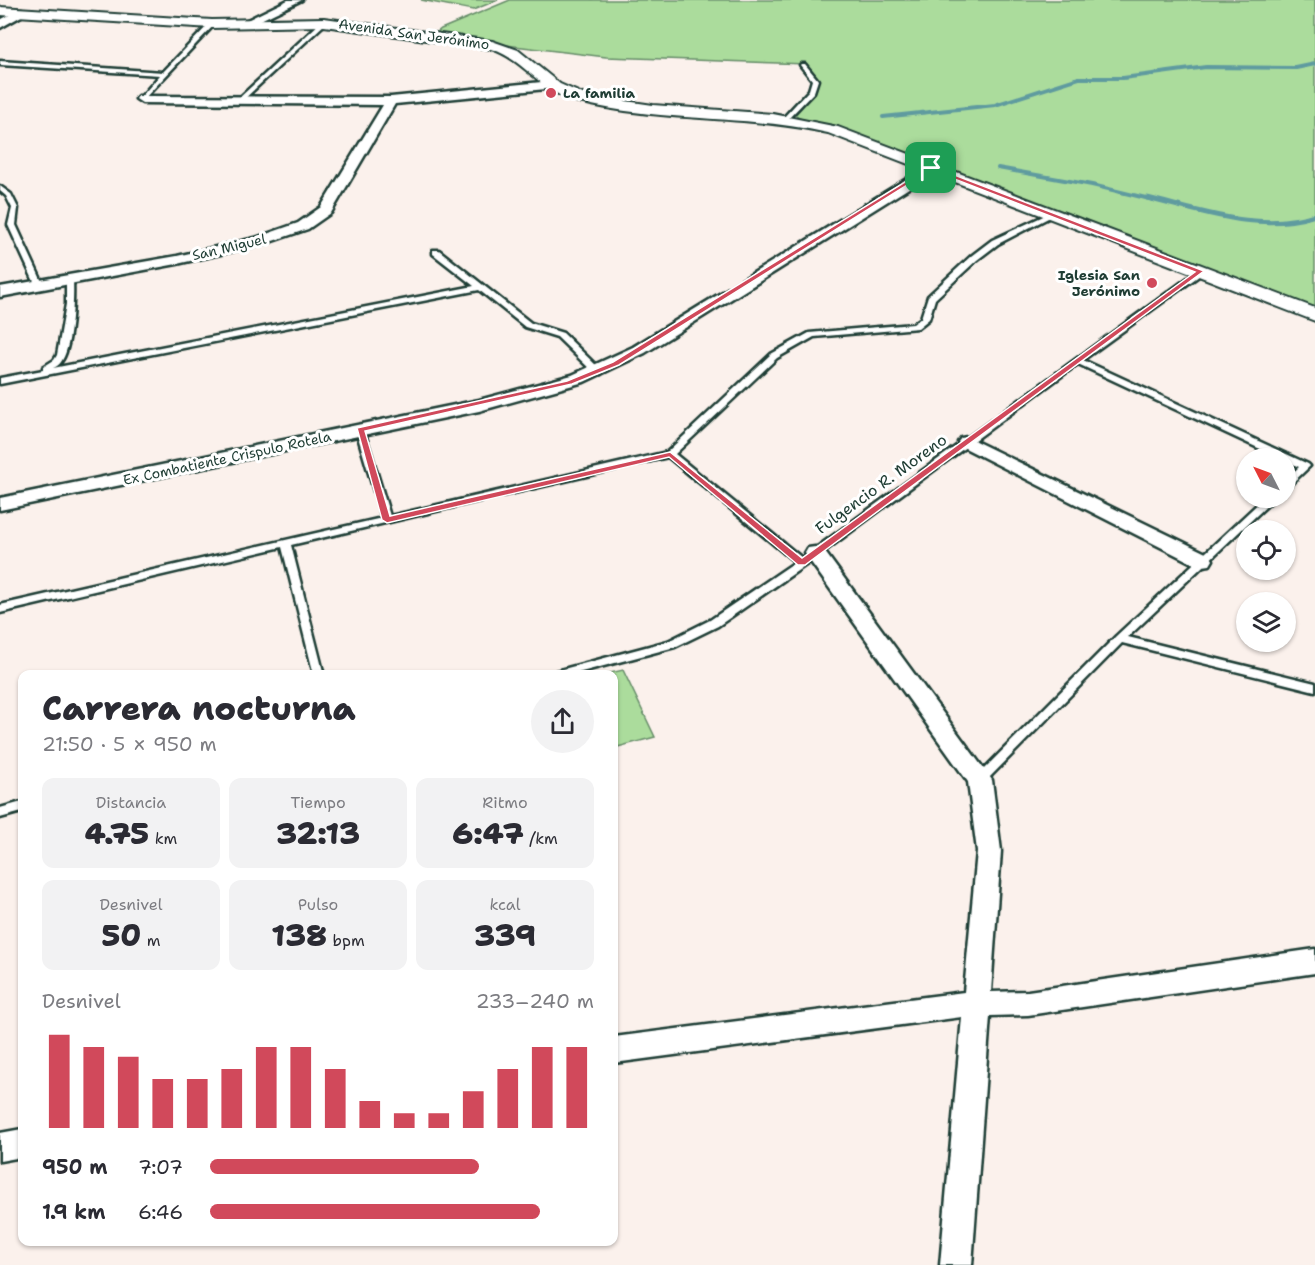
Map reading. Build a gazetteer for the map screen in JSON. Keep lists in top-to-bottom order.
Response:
{
  "streets": {
    "street": ["Avenida San Jerónimo", "San Miguel", "Ex Combatiente Crispulo Rotela"],
    "lane": ["Fulgencio R. Moreno"]
  },
  "crossings": [
    ["Avenida San Jerónimo", "Ex Combatiente Crispulo Rotela"],
    ["Avenida San Jerónimo", "Fulgencio R. Moreno"]
  ],
  "places": ["La familia", "Iglesia San Jerónimo"],
  "north": "top left",
  "page": {
    "heading": ["Carrera nocturna", "21:50 · 5 × 950 m"],
    "stats": [
      ["Distancia", "4.75 km"],
      ["Tiempo", "32:13"],
      ["Ritmo", "6:47 /km"],
      ["Desnivel", "50 m"],
      ["Pulso", "138 bpm"],
      ["kcal", "339"]
    ],
    "chart": ["Desnivel", "233–240 m"],
    "list": [
      {
        "name": "950 m",
        "note": "7:07"
      },
      {
        "name": "1.9 km",
        "note": "6:46"
      }
    ]
  }
}
